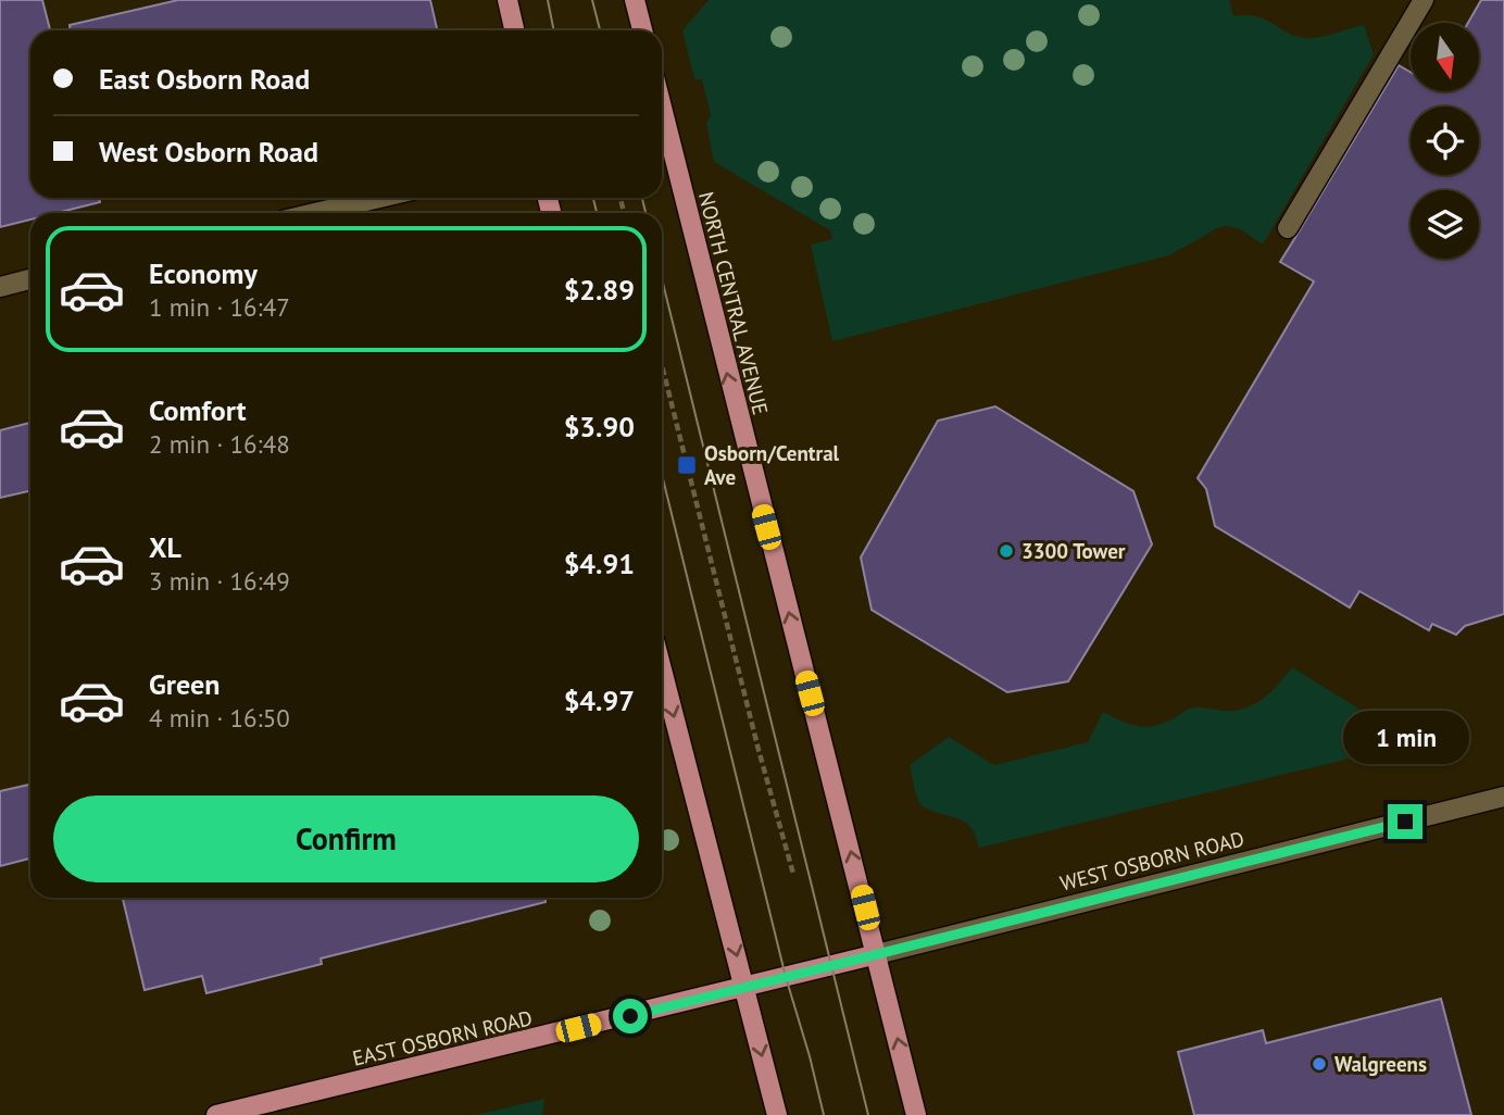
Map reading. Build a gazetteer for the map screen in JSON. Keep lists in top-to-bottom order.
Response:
{
  "streets": {
    "main road": ["NORTH CENTRAL AVENUE", "WEST OSBORN ROAD", "EAST OSBORN ROAD"]
  },
  "crossings": [
    ["NORTH CENTRAL AVENUE", "WEST OSBORN ROAD"],
    ["WEST OSBORN ROAD", "EAST OSBORN ROAD"]
  ],
  "places": {
    "transit": ["Osborn/Central Ave"],
    "other": ["3300 Tower", "Walgreens"]
  },
  "north": "bottom",
  "page": {
    "banner": ["East Osborn Road", "West Osborn Road"],
    "list": [
      {
        "name": "Economy",
        "note": "1 min · 16:47",
        "value": "$2.89"
      },
      {
        "name": "Comfort",
        "note": "2 min · 16:48",
        "value": "$3.90"
      },
      {
        "name": "XL",
        "note": "3 min · 16:49",
        "value": "$4.91"
      },
      {
        "name": "Green",
        "note": "4 min · 16:50",
        "value": "$4.97"
      }
    ],
    "bubble": "1 min",
    "buttons": "Confirm"
  }
}
